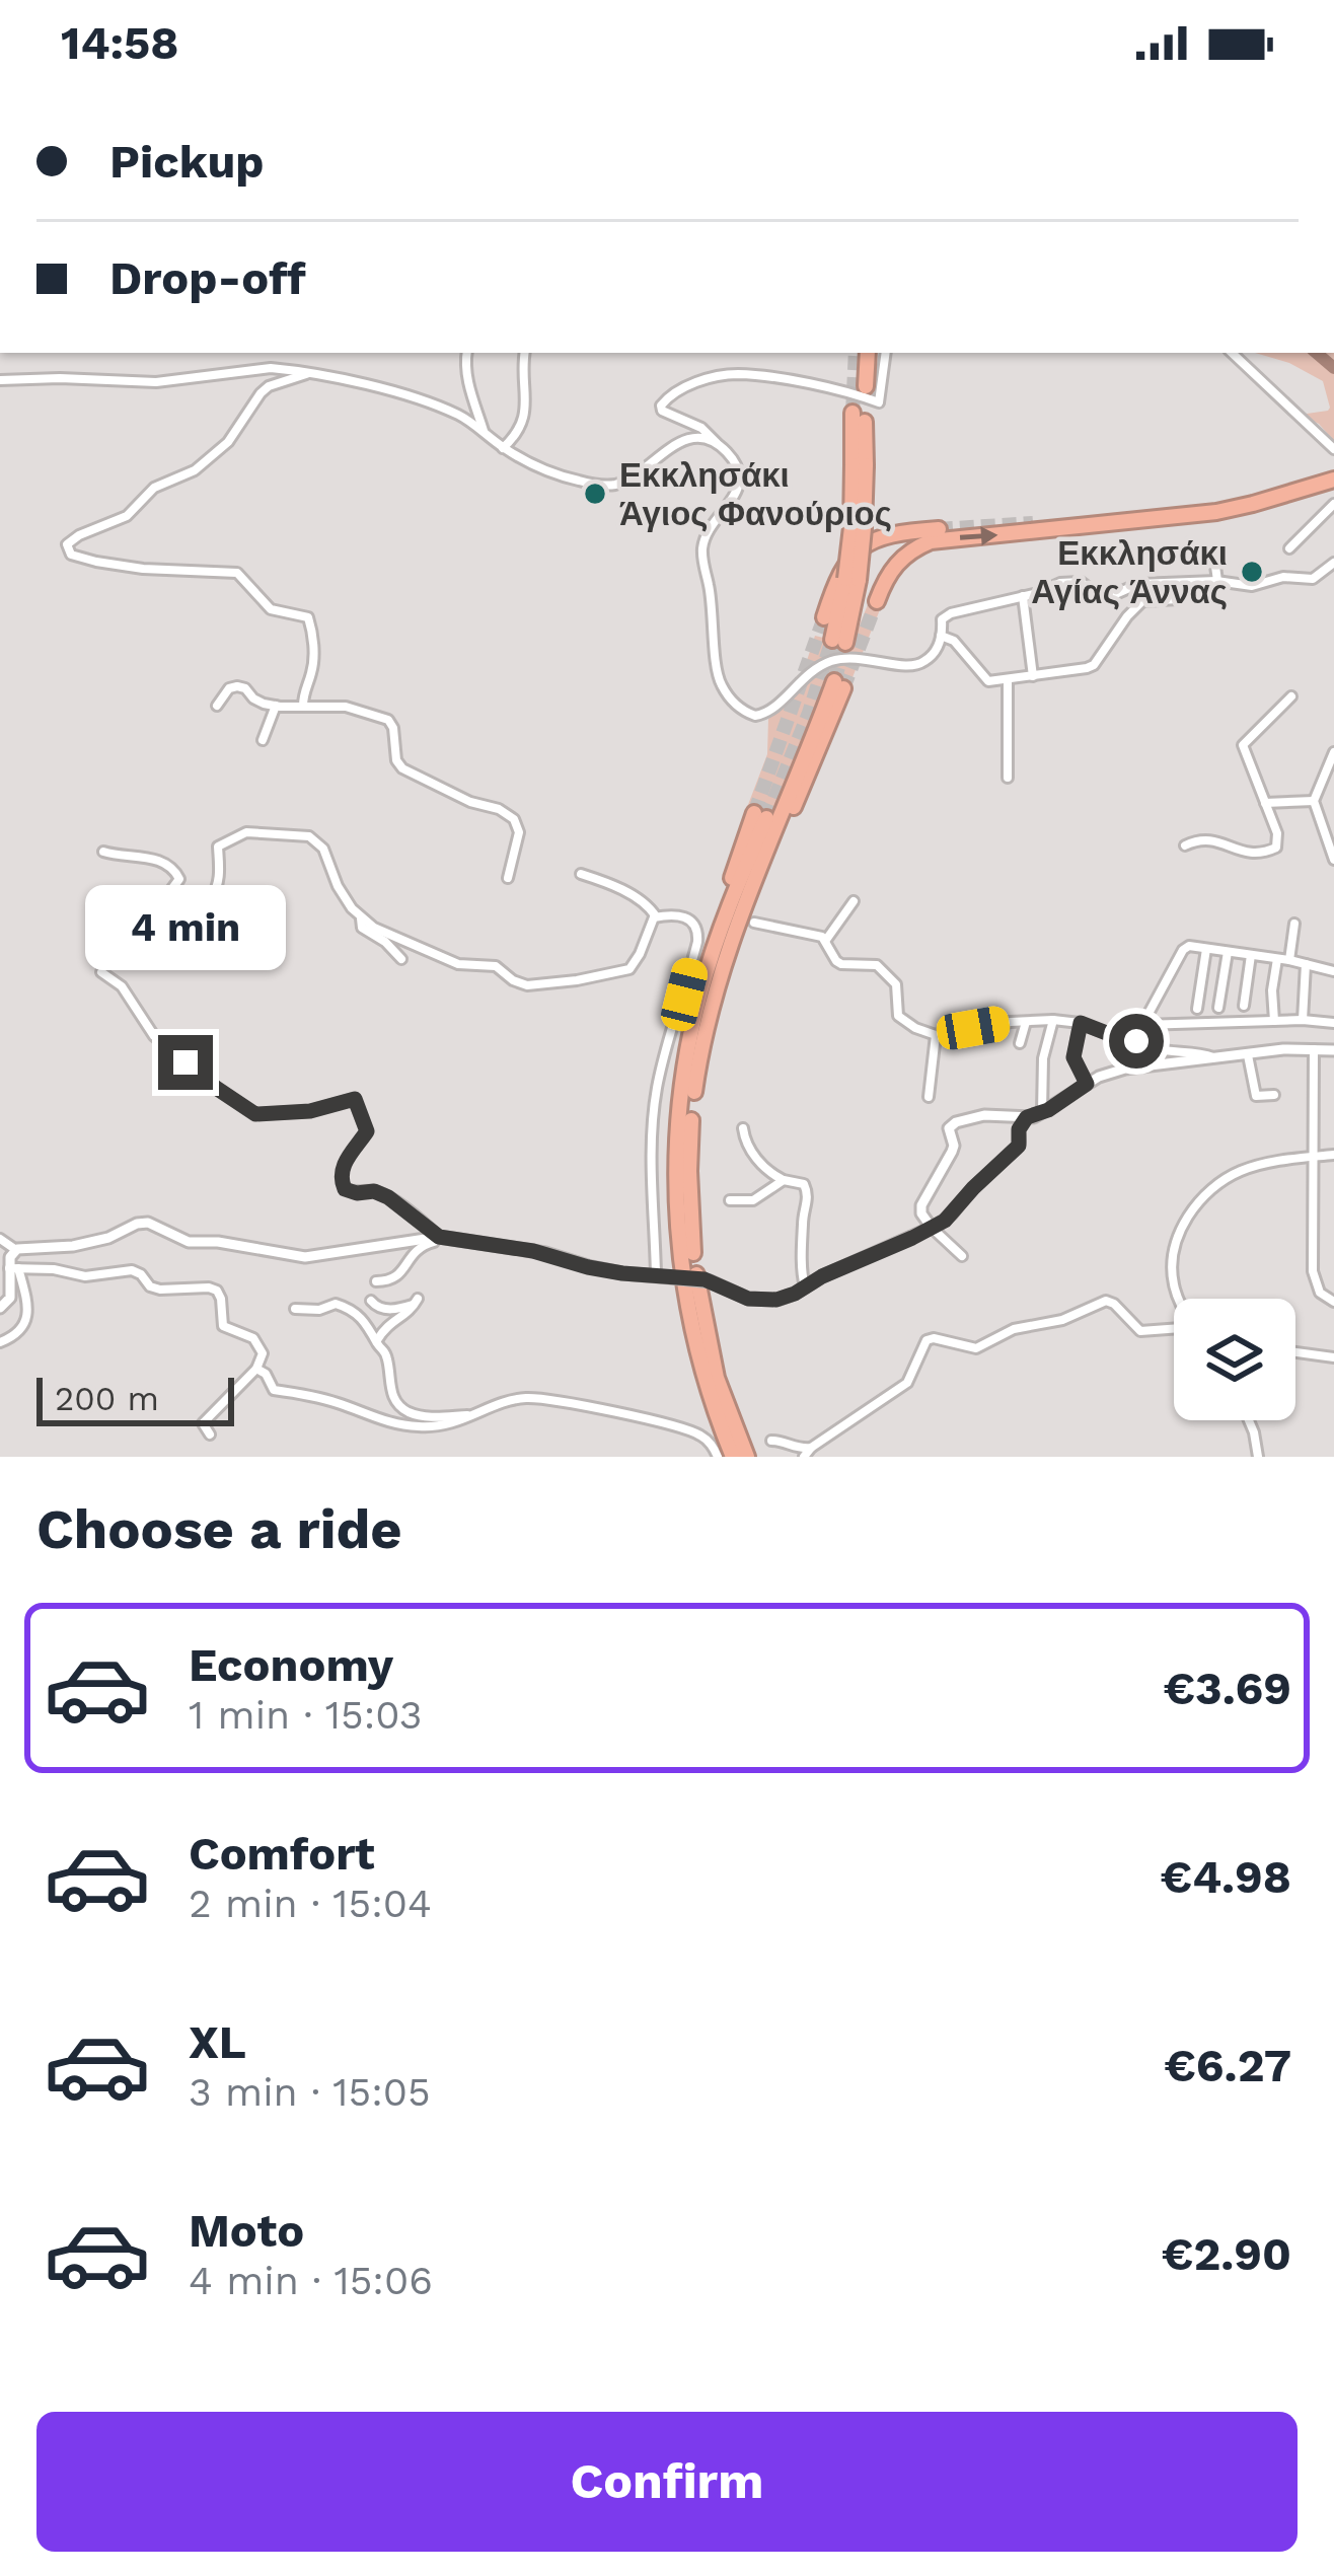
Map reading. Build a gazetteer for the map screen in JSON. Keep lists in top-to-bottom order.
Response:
{
  "places": ["Εκκλησάκι Άγιος Φανούριος", "Εκκλησάκι Αγίας Άννας"],
  "scale_bar": "200 m",
  "page": {
    "status": "14:58",
    "banner": ["Pickup", "Drop-off"],
    "bubble": "4 min",
    "scale": "200 m",
    "heading": "Choose a ride",
    "list": [
      {
        "name": "Economy",
        "note": "1 min · 15:03",
        "value": "€3.69"
      },
      {
        "name": "Comfort",
        "note": "2 min · 15:04",
        "value": "€4.98"
      },
      {
        "name": "XL",
        "note": "3 min · 15:05",
        "value": "€6.27"
      },
      {
        "name": "Moto",
        "note": "4 min · 15:06",
        "value": "€2.90"
      }
    ],
    "buttons": "Confirm"
  }
}
